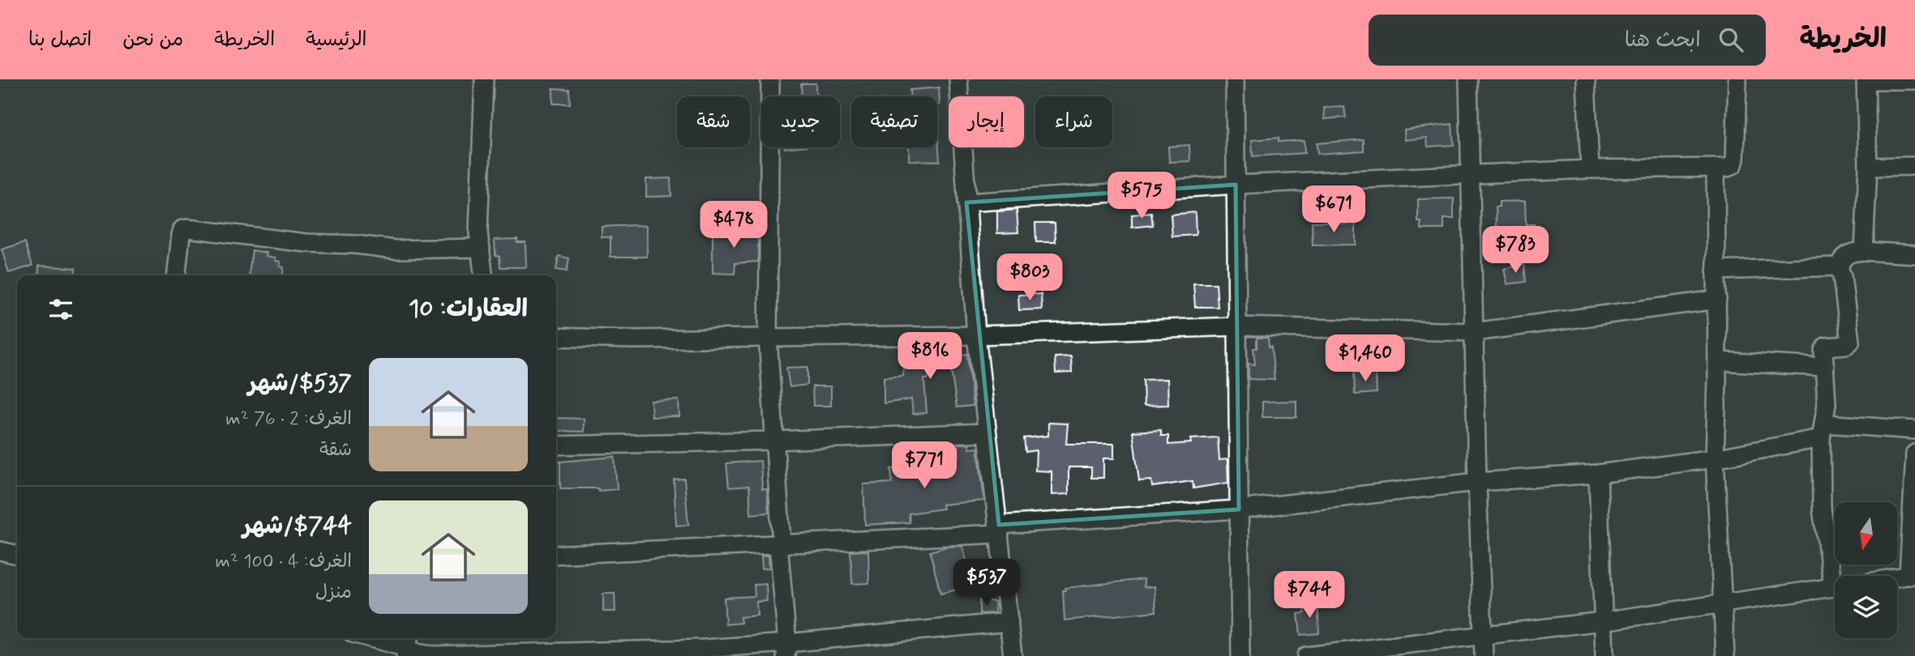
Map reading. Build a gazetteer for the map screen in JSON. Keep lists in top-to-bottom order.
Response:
{
  "north": "bottom",
  "page": {
    "header": "الخريطة",
    "search": "ابحث هنا",
    "nav": [
      "الرئيسية",
      "الخريطة",
      "من نحن",
      "اتصل بنا"
    ],
    "chip": [
      "شراء",
      "إيجار",
      "تصفية",
      "جديد",
      "شقة"
    ],
    "price": [
      "$575",
      "$671",
      "$478",
      "$783",
      "$803",
      "$816",
      "$1,460",
      "$771",
      "$537",
      "$744"
    ],
    "heading": "العقارات: 10",
    "list": [
      {
        "name": "$537/شهر",
        "note": "الغرف: 2 · 76 m² · شقة"
      },
      {
        "name": "$744/شهر",
        "note": "الغرف: 4 · 100 m² · منزل"
      }
    ]
  }
}
